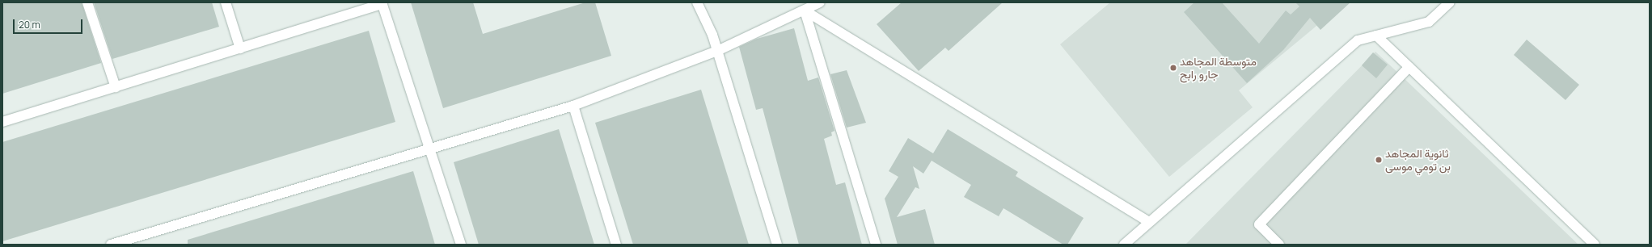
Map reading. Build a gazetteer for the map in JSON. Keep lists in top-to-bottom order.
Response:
{
  "places": ["متوسطة المجاهد جارو رابح", "ثانوية المجاهد بن تومي موسى"],
  "scale_bar": "20 m"
}
